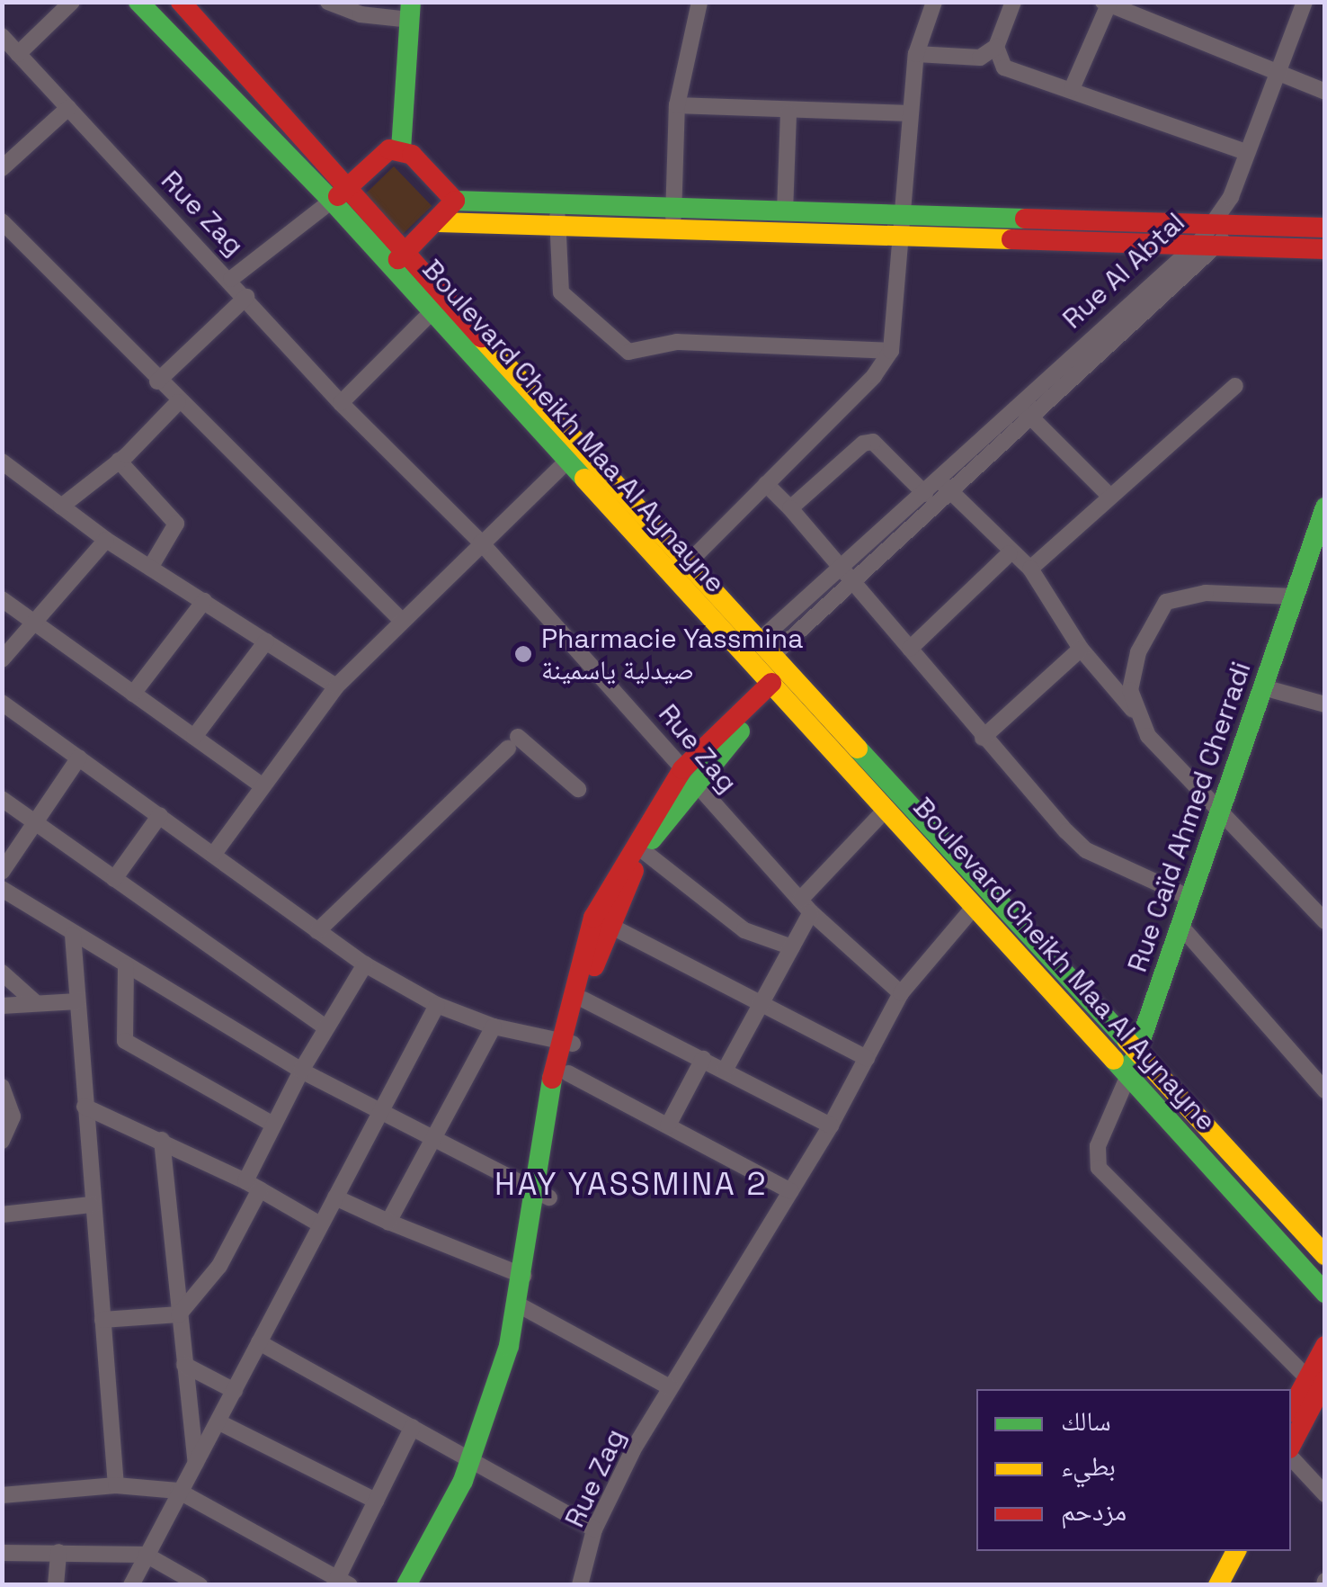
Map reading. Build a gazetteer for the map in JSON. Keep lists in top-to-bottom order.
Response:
{
  "streets": {
    "street": [
      "Rue Zag",
      "Rue Al Abtal",
      "Boulevard Cheikh Maa Al Aynayne",
      "Rue Caïd Ahmed Cherradi"
    ]
  },
  "crossings": [
    ["Rue Al Abtal", "Boulevard Cheikh Maa Al Aynayne"],
    ["Boulevard Cheikh Maa Al Aynayne", "Rue Caïd Ahmed Cherradi"]
  ],
  "districts": ["HAY YASSMINA 2"],
  "places": ["Pharmacie Yassmina صيدلية ياسمينة"],
  "legend": ["سالك", "بطيء", "مزدحم"]
}
